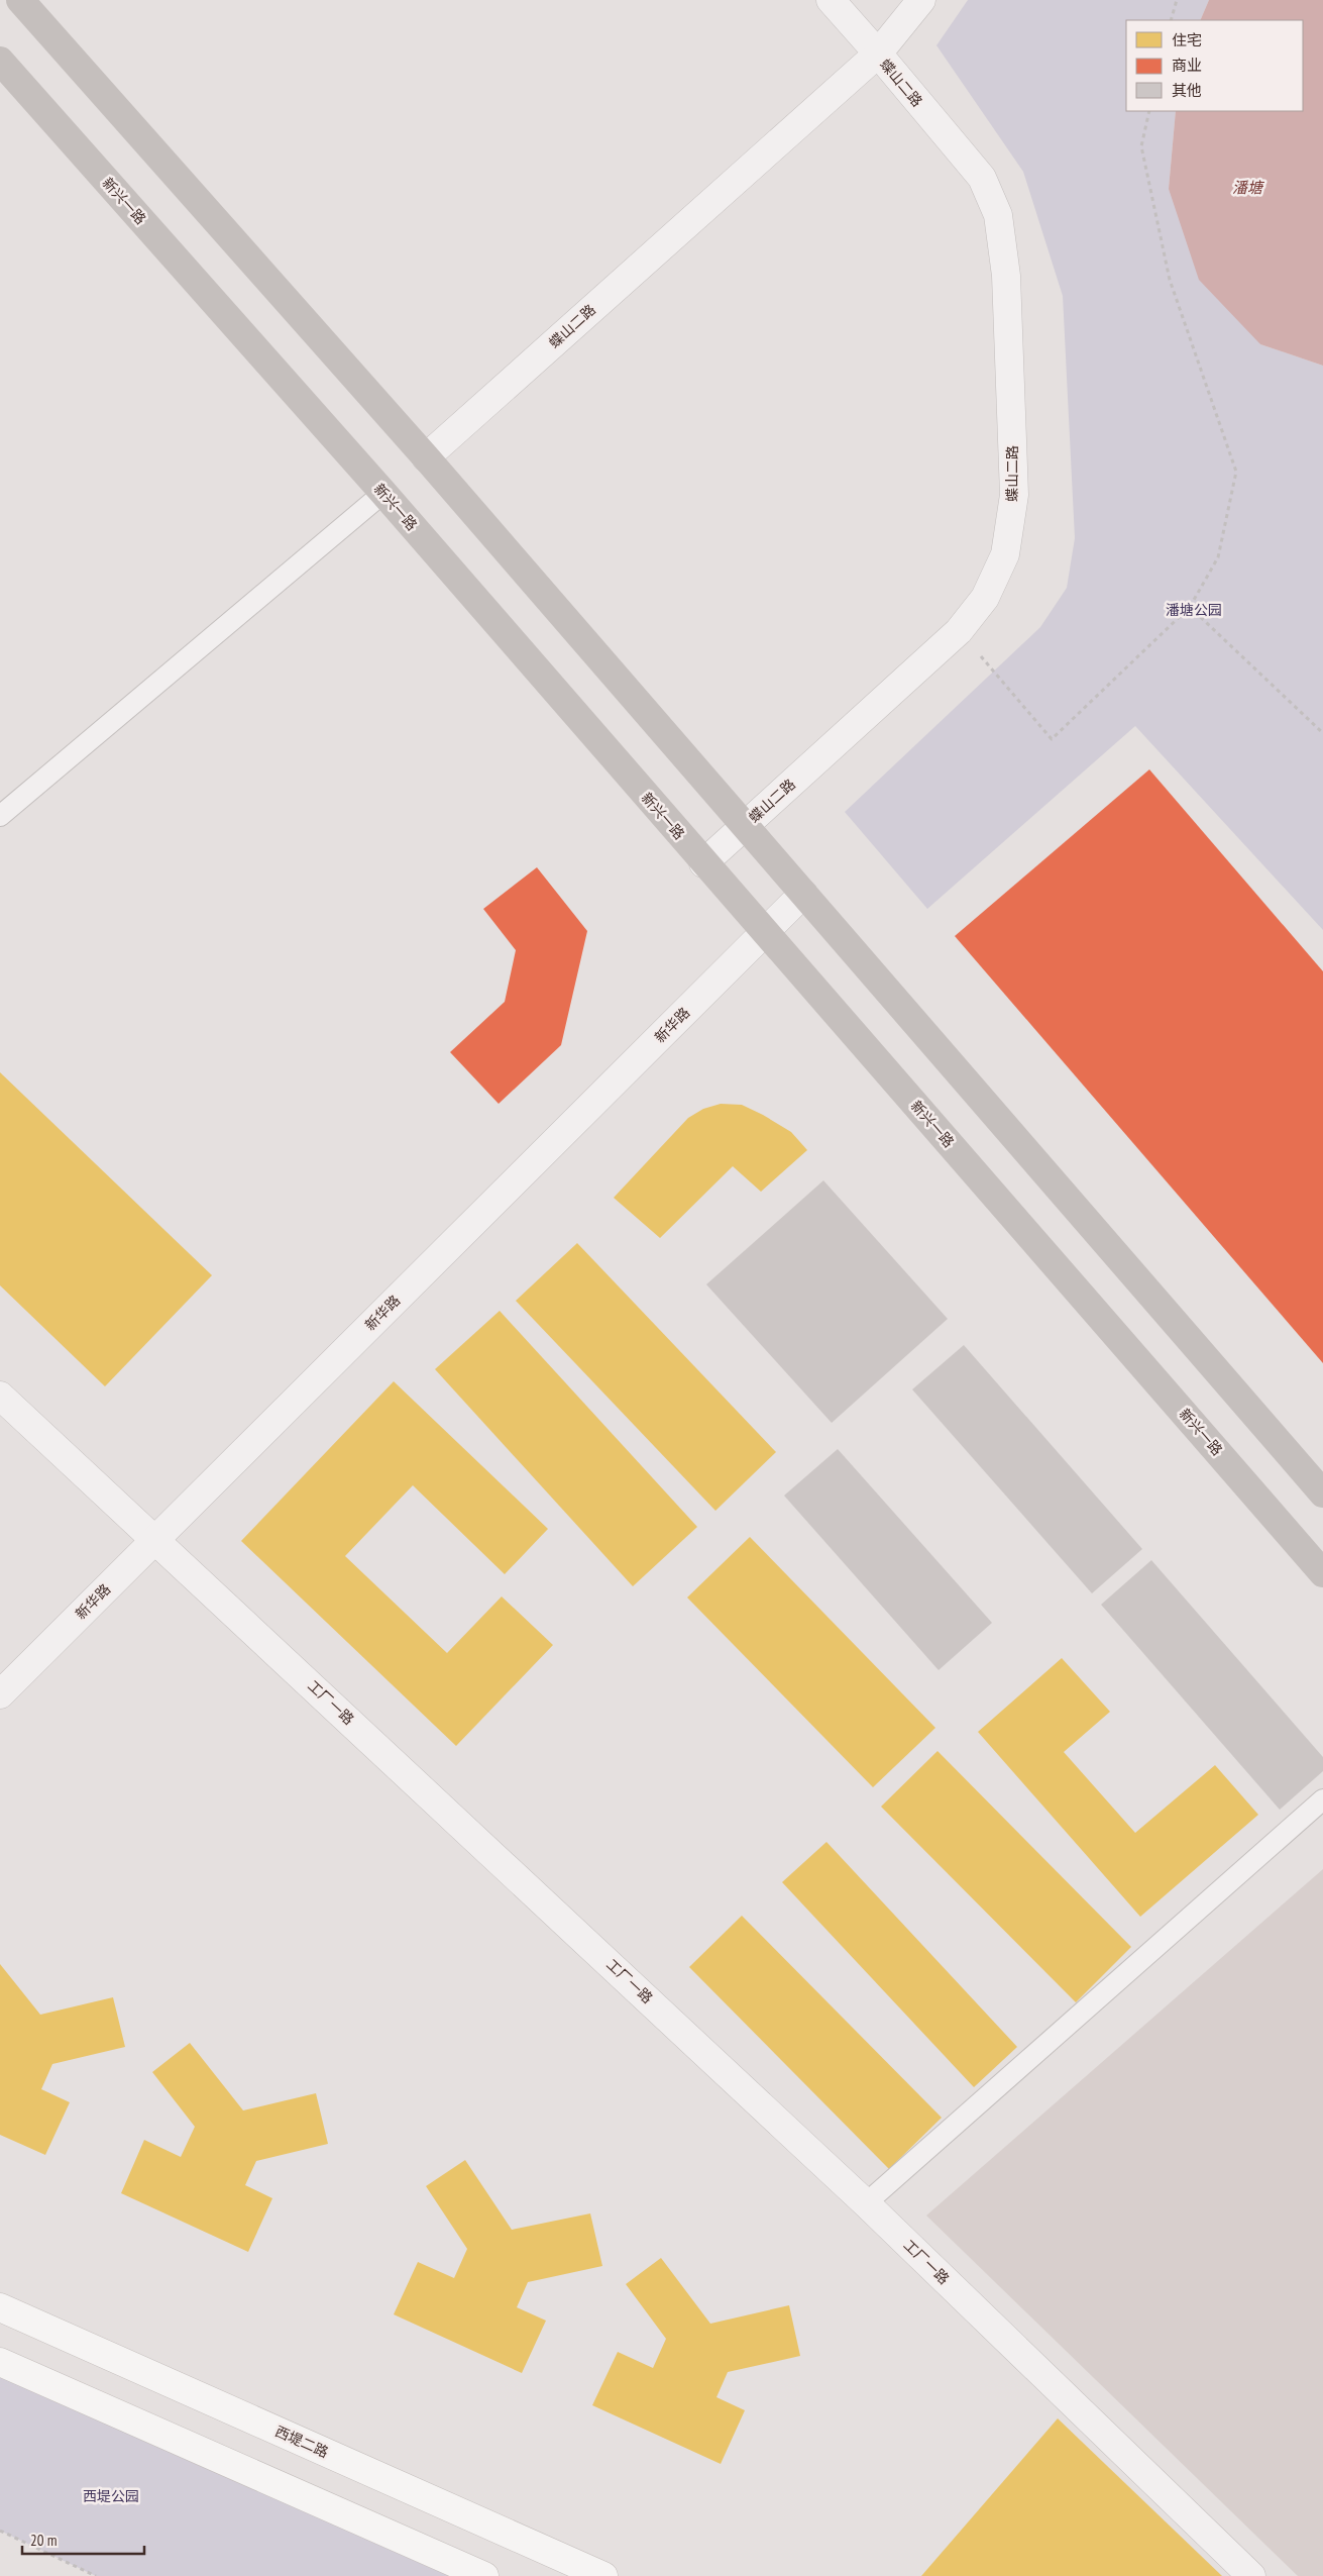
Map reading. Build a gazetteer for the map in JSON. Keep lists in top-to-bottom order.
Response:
{
  "streets": {
    "main road": ["新兴一路", "西堤二路"],
    "street": ["蝶山二路", "新华路", "工厂一路"]
  },
  "crossings": [
    ["蝶山二路", "新兴一路"],
    ["新兴一路", "新华路"],
    ["新华路", "工厂一路"]
  ],
  "water": ["潘塘"],
  "parks": ["潘塘公园", "西堤公园"],
  "legend": ["住宅", "商业", "其他"],
  "scale_bar": "20 m"
}
